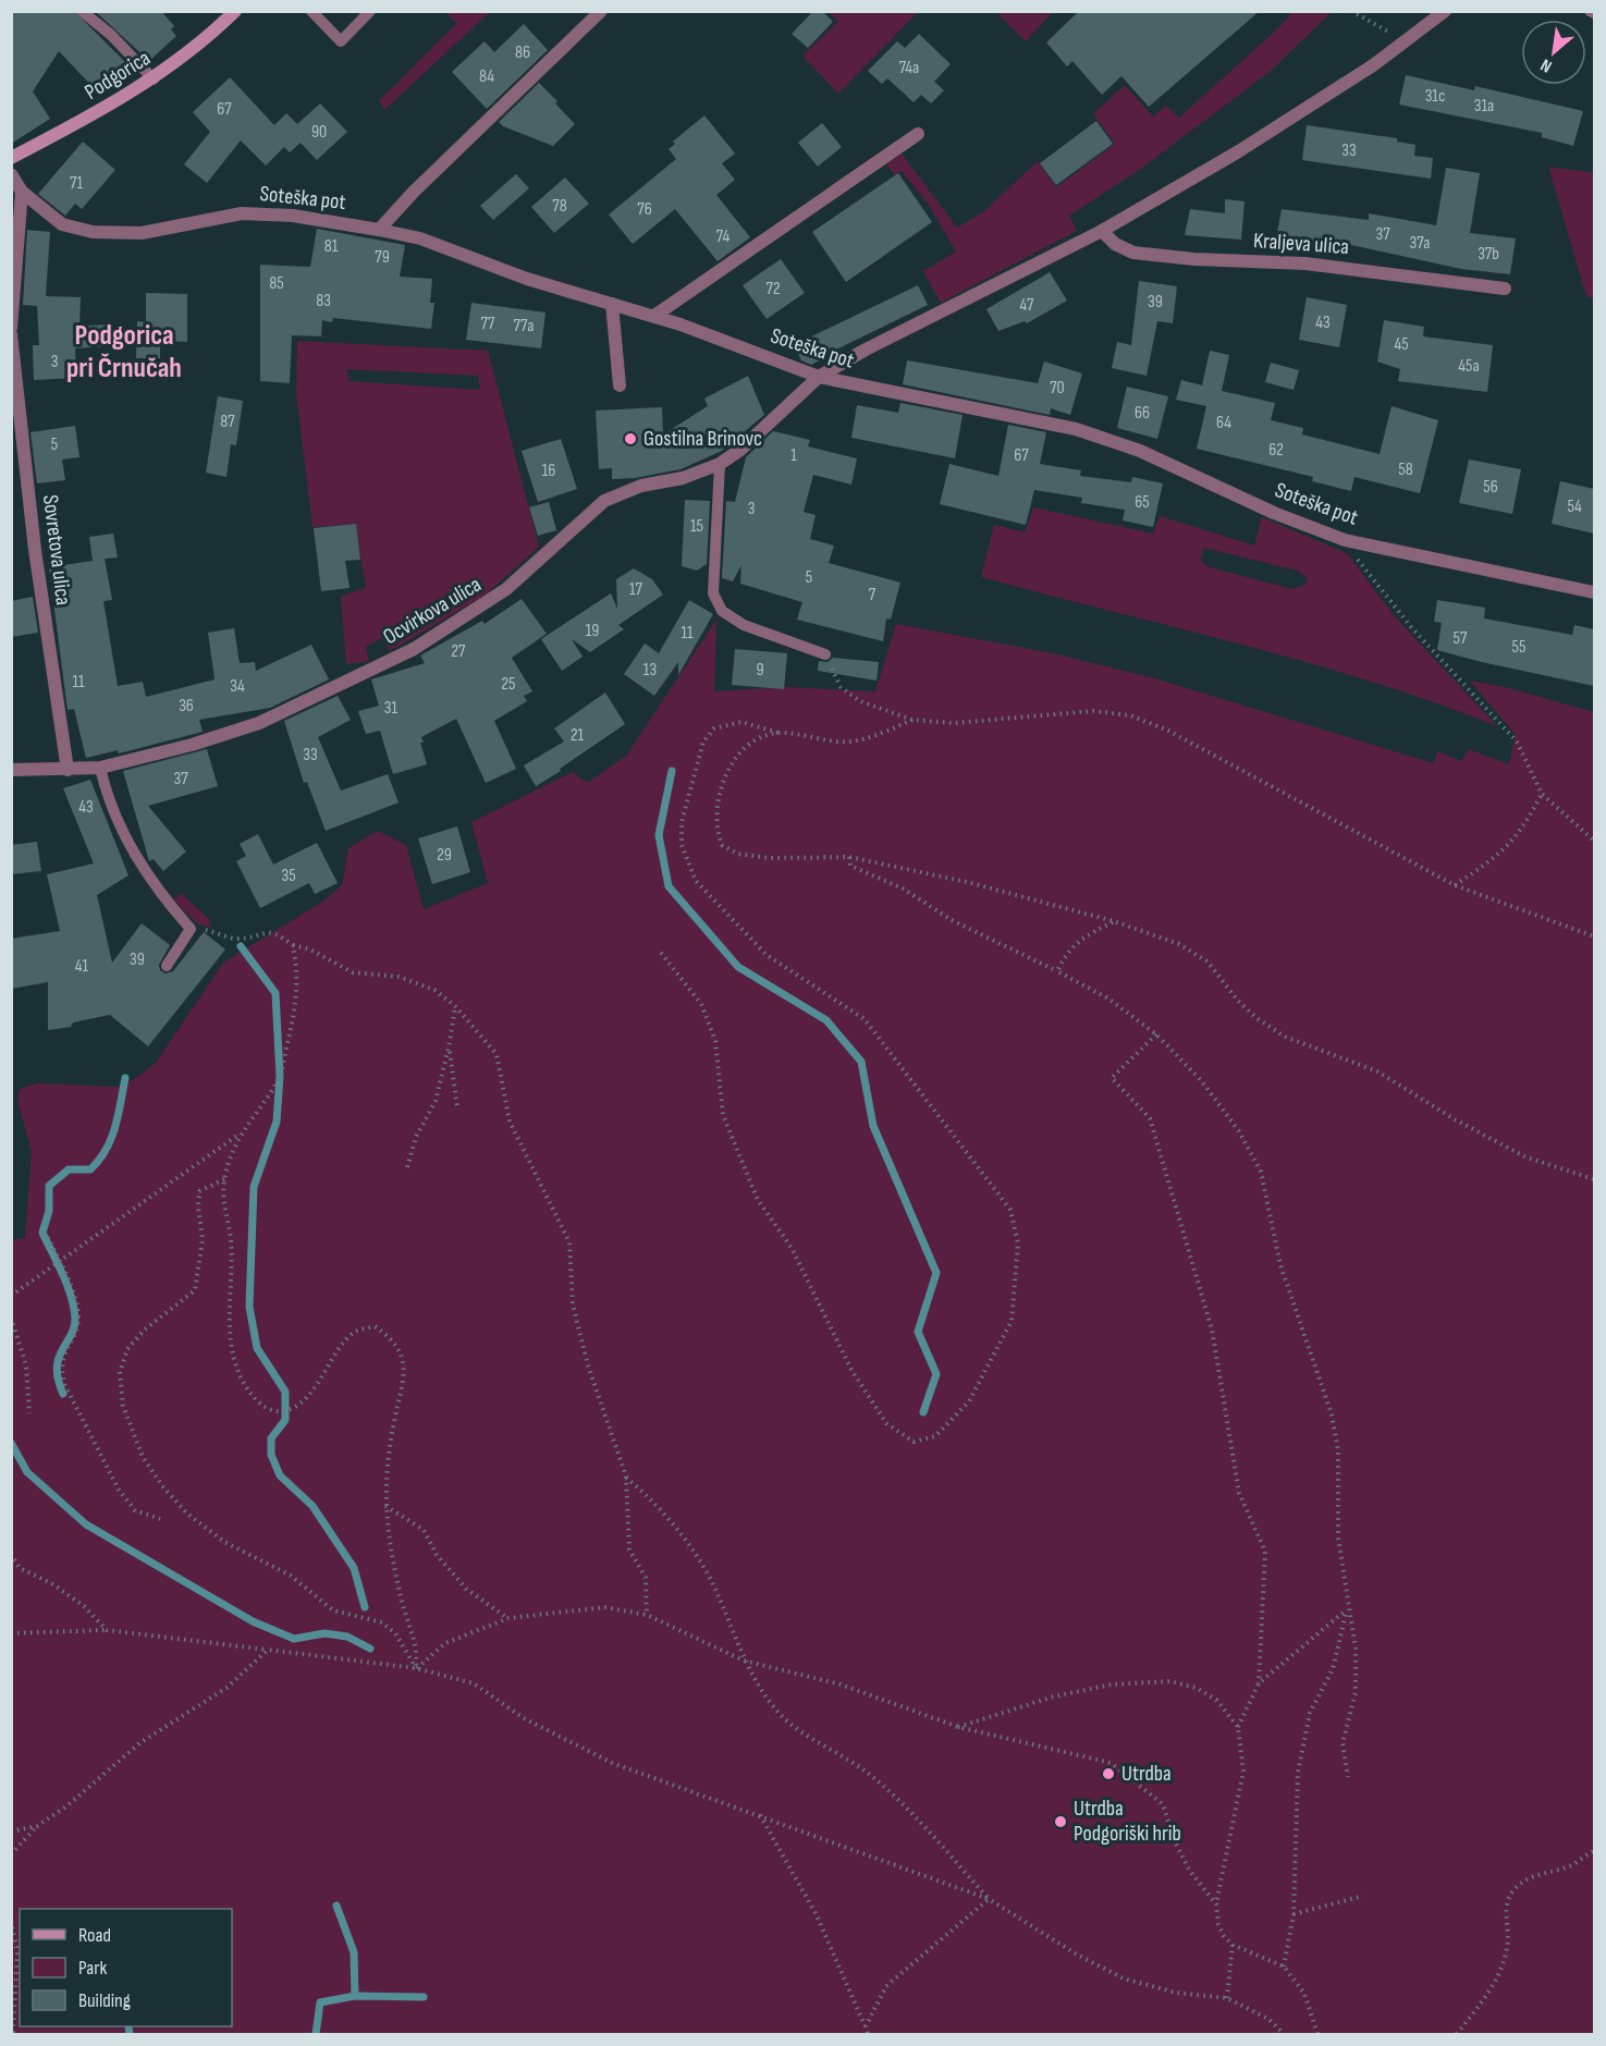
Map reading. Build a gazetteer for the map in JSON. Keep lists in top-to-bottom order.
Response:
{
  "streets": {
    "main road": ["Podgorica"],
    "street": [
      "Soteška pot",
      "Kraljeva ulica",
      "Sovretova ulica",
      "Ocvirkova ulica"
    ]
  },
  "crossings": [
    ["Soteška pot", "Ocvirkova ulica"],
    ["Sovretova ulica", "Ocvirkova ulica"]
  ],
  "districts": ["Podgorica pri Črnučah"],
  "places": ["Gostilna Brinovc", "Utrdba", "Utrdba Podgoriški hrib"],
  "house_numbers": [
    "86",
    "74a",
    "84",
    "31c",
    "31a",
    "67",
    "90",
    "33",
    "71",
    "78",
    "76",
    "37",
    "74",
    "37a",
    "81",
    "37b",
    "79",
    "85",
    "72",
    "83",
    "39",
    "47",
    "43",
    "77",
    "77a",
    "45",
    "3",
    "45a",
    "70",
    "66",
    "87",
    "64",
    "5",
    "62",
    "1",
    "67",
    "58",
    "16",
    "56",
    "65",
    "54",
    "3",
    "15",
    "5",
    "17",
    "7",
    "19",
    "11",
    "57",
    "55",
    "27",
    "13",
    "9",
    "11",
    "25",
    "34",
    "36",
    "31",
    "21",
    "33",
    "37",
    "43",
    "29",
    "35",
    "39",
    "41"
  ],
  "legend": ["Road", "Park", "Building"],
  "north": "bottom left"
}
